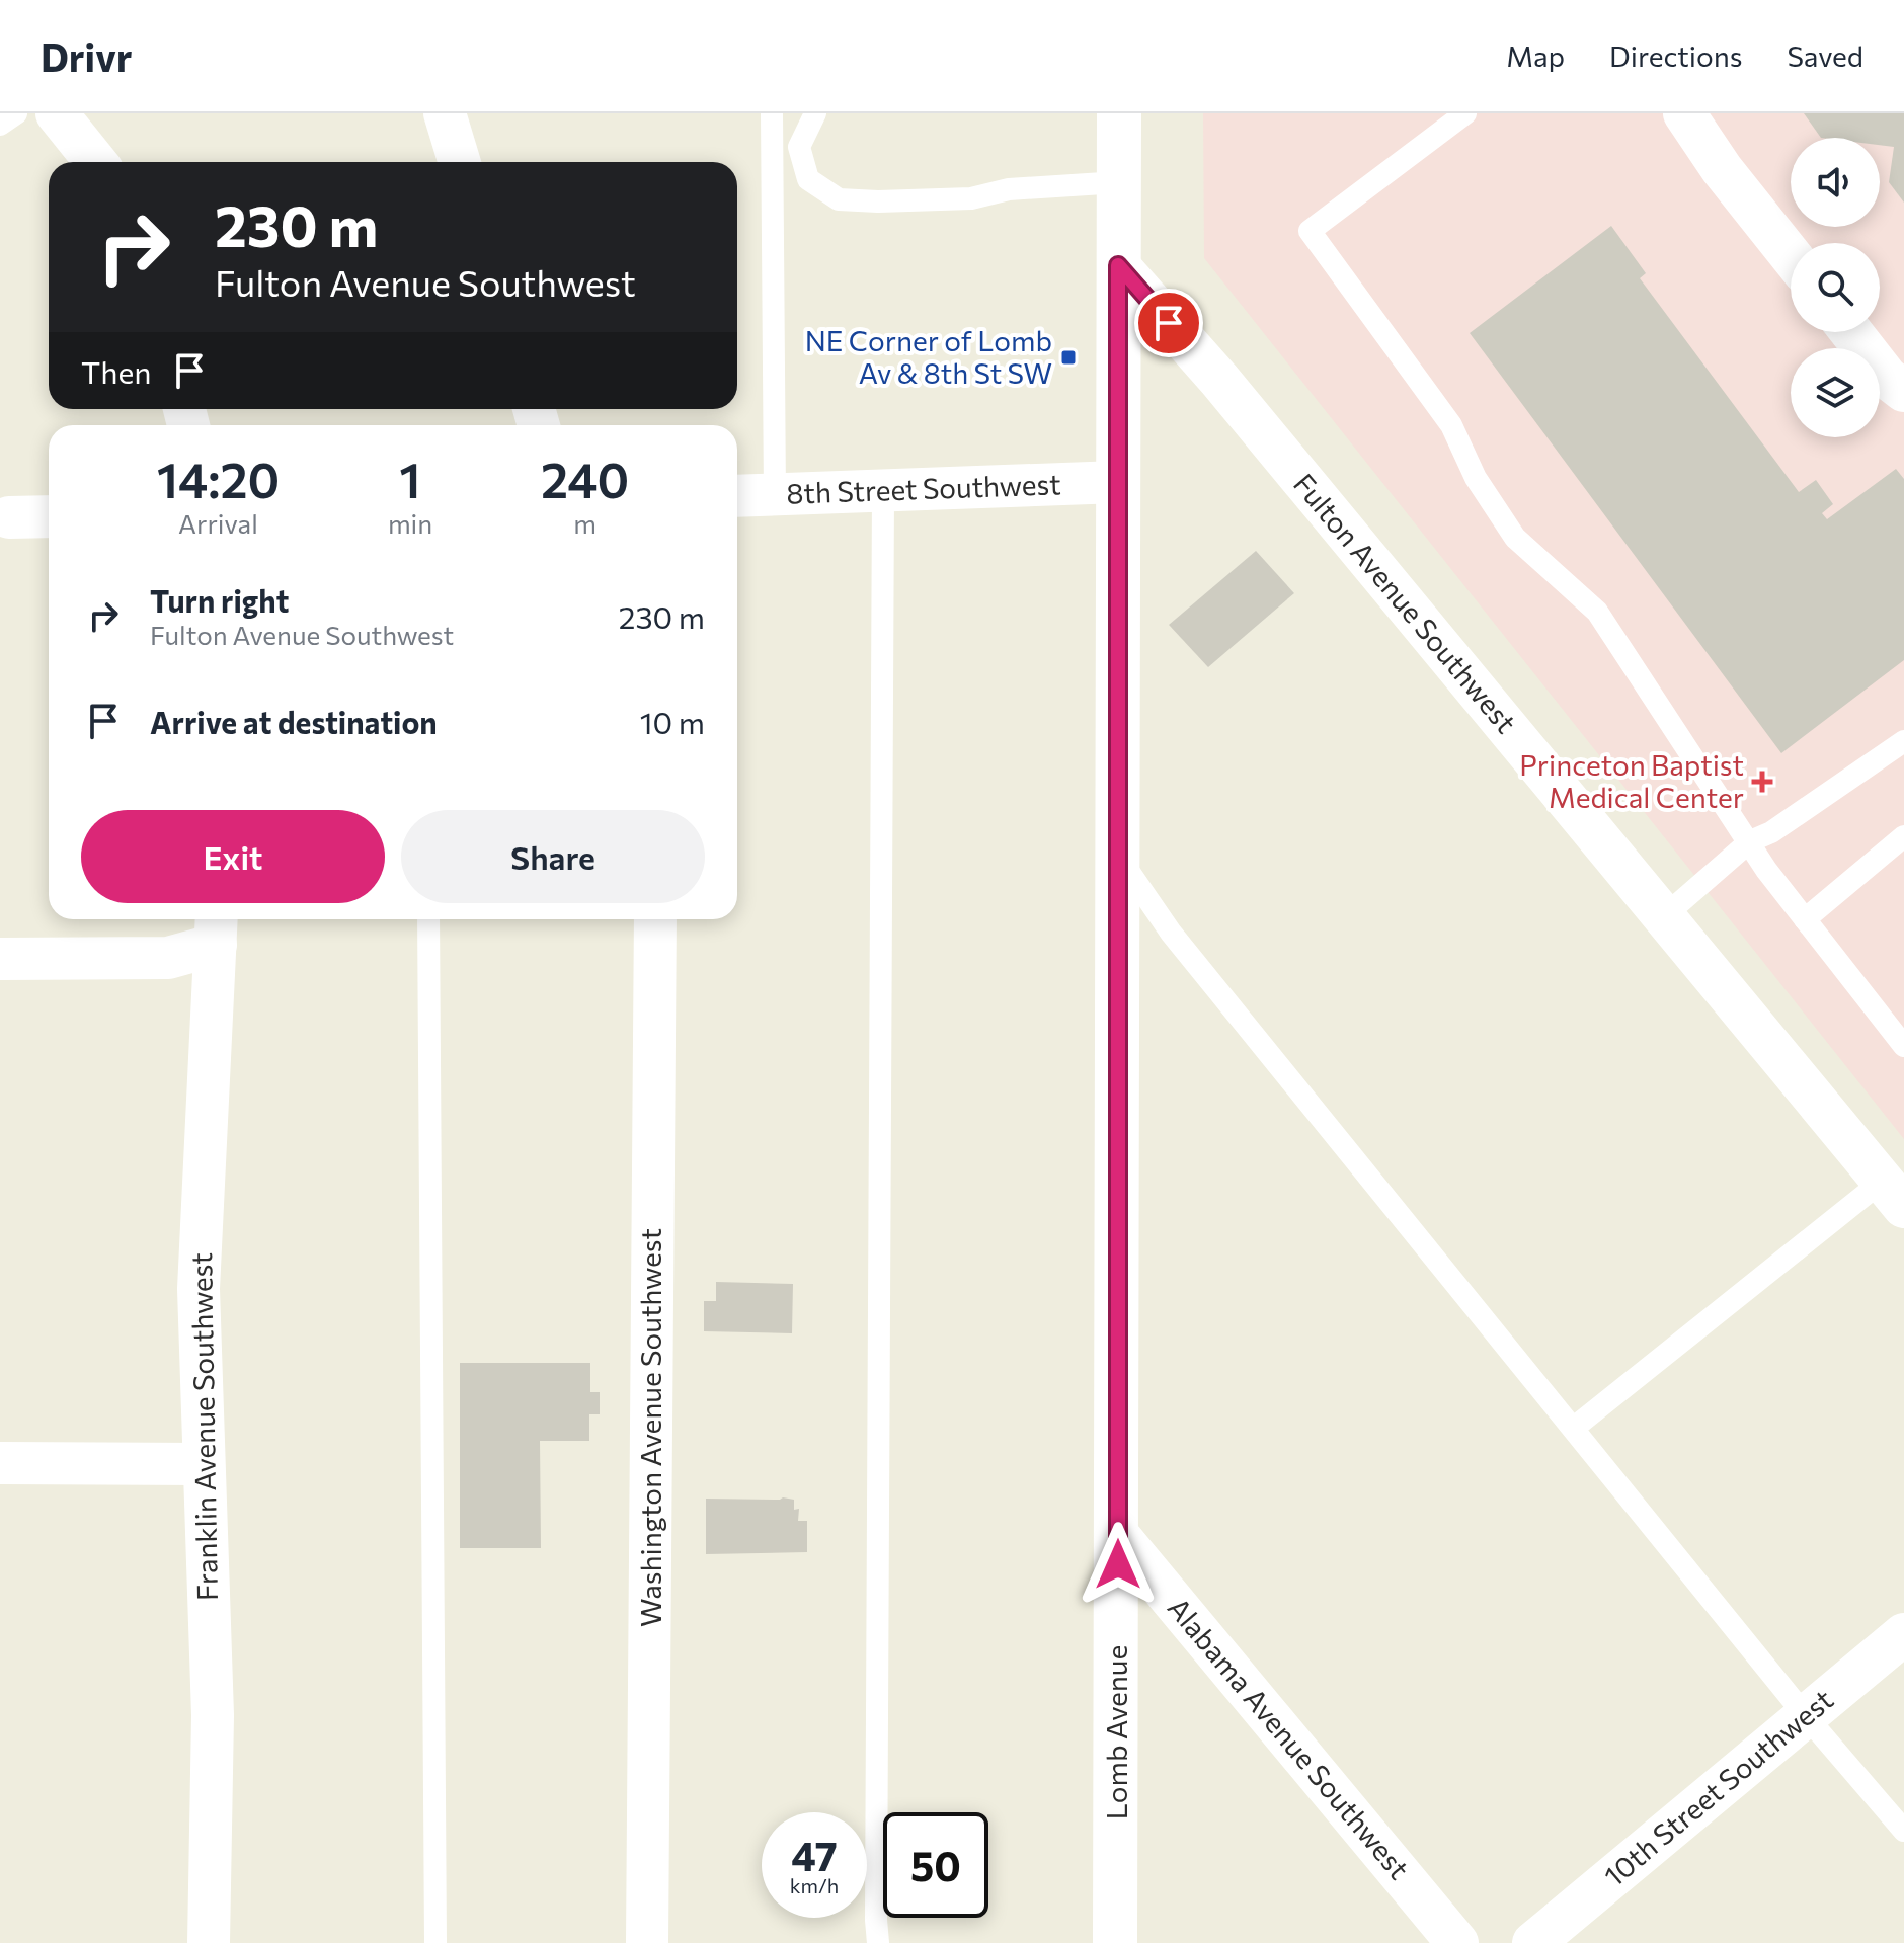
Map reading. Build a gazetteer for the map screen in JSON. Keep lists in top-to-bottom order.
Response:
{
  "streets": {
    "main road": ["Lomb Avenue"],
    "street": [
      "8th Street Southwest",
      "Fulton Avenue Southwest",
      "Franklin Avenue Southwest",
      "Washington Avenue Southwest",
      "Alabama Avenue Southwest",
      "10th Street Southwest"
    ]
  },
  "crossings": [
    ["8th Street Southwest", "Lomb Avenue"],
    ["Fulton Avenue Southwest", "Lomb Avenue"],
    ["Lomb Avenue", "Alabama Avenue Southwest"]
  ],
  "places": {
    "transit": ["NE Corner of Lomb Av & 8th St SW"],
    "health": ["Princeton Baptist Medical Center"]
  },
  "page": {
    "header": "Drivr",
    "nav": ["Map", "Directions", "Saved"],
    "turn": ["230 m", "Fulton Avenue Southwest"],
    "then": "Then",
    "eta": [
      "14:20",
      "Arrival",
      "1",
      "min",
      "240",
      "m"
    ],
    "list": [
      {
        "name": "Turn right",
        "note": "Fulton Avenue Southwest",
        "value": "230 m"
      },
      {
        "name": "Arrive at destination",
        "value": "10 m"
      }
    ],
    "buttons": ["Exit", "Share"],
    "speed": "47 km/h",
    "limit": "50"
  }
}
